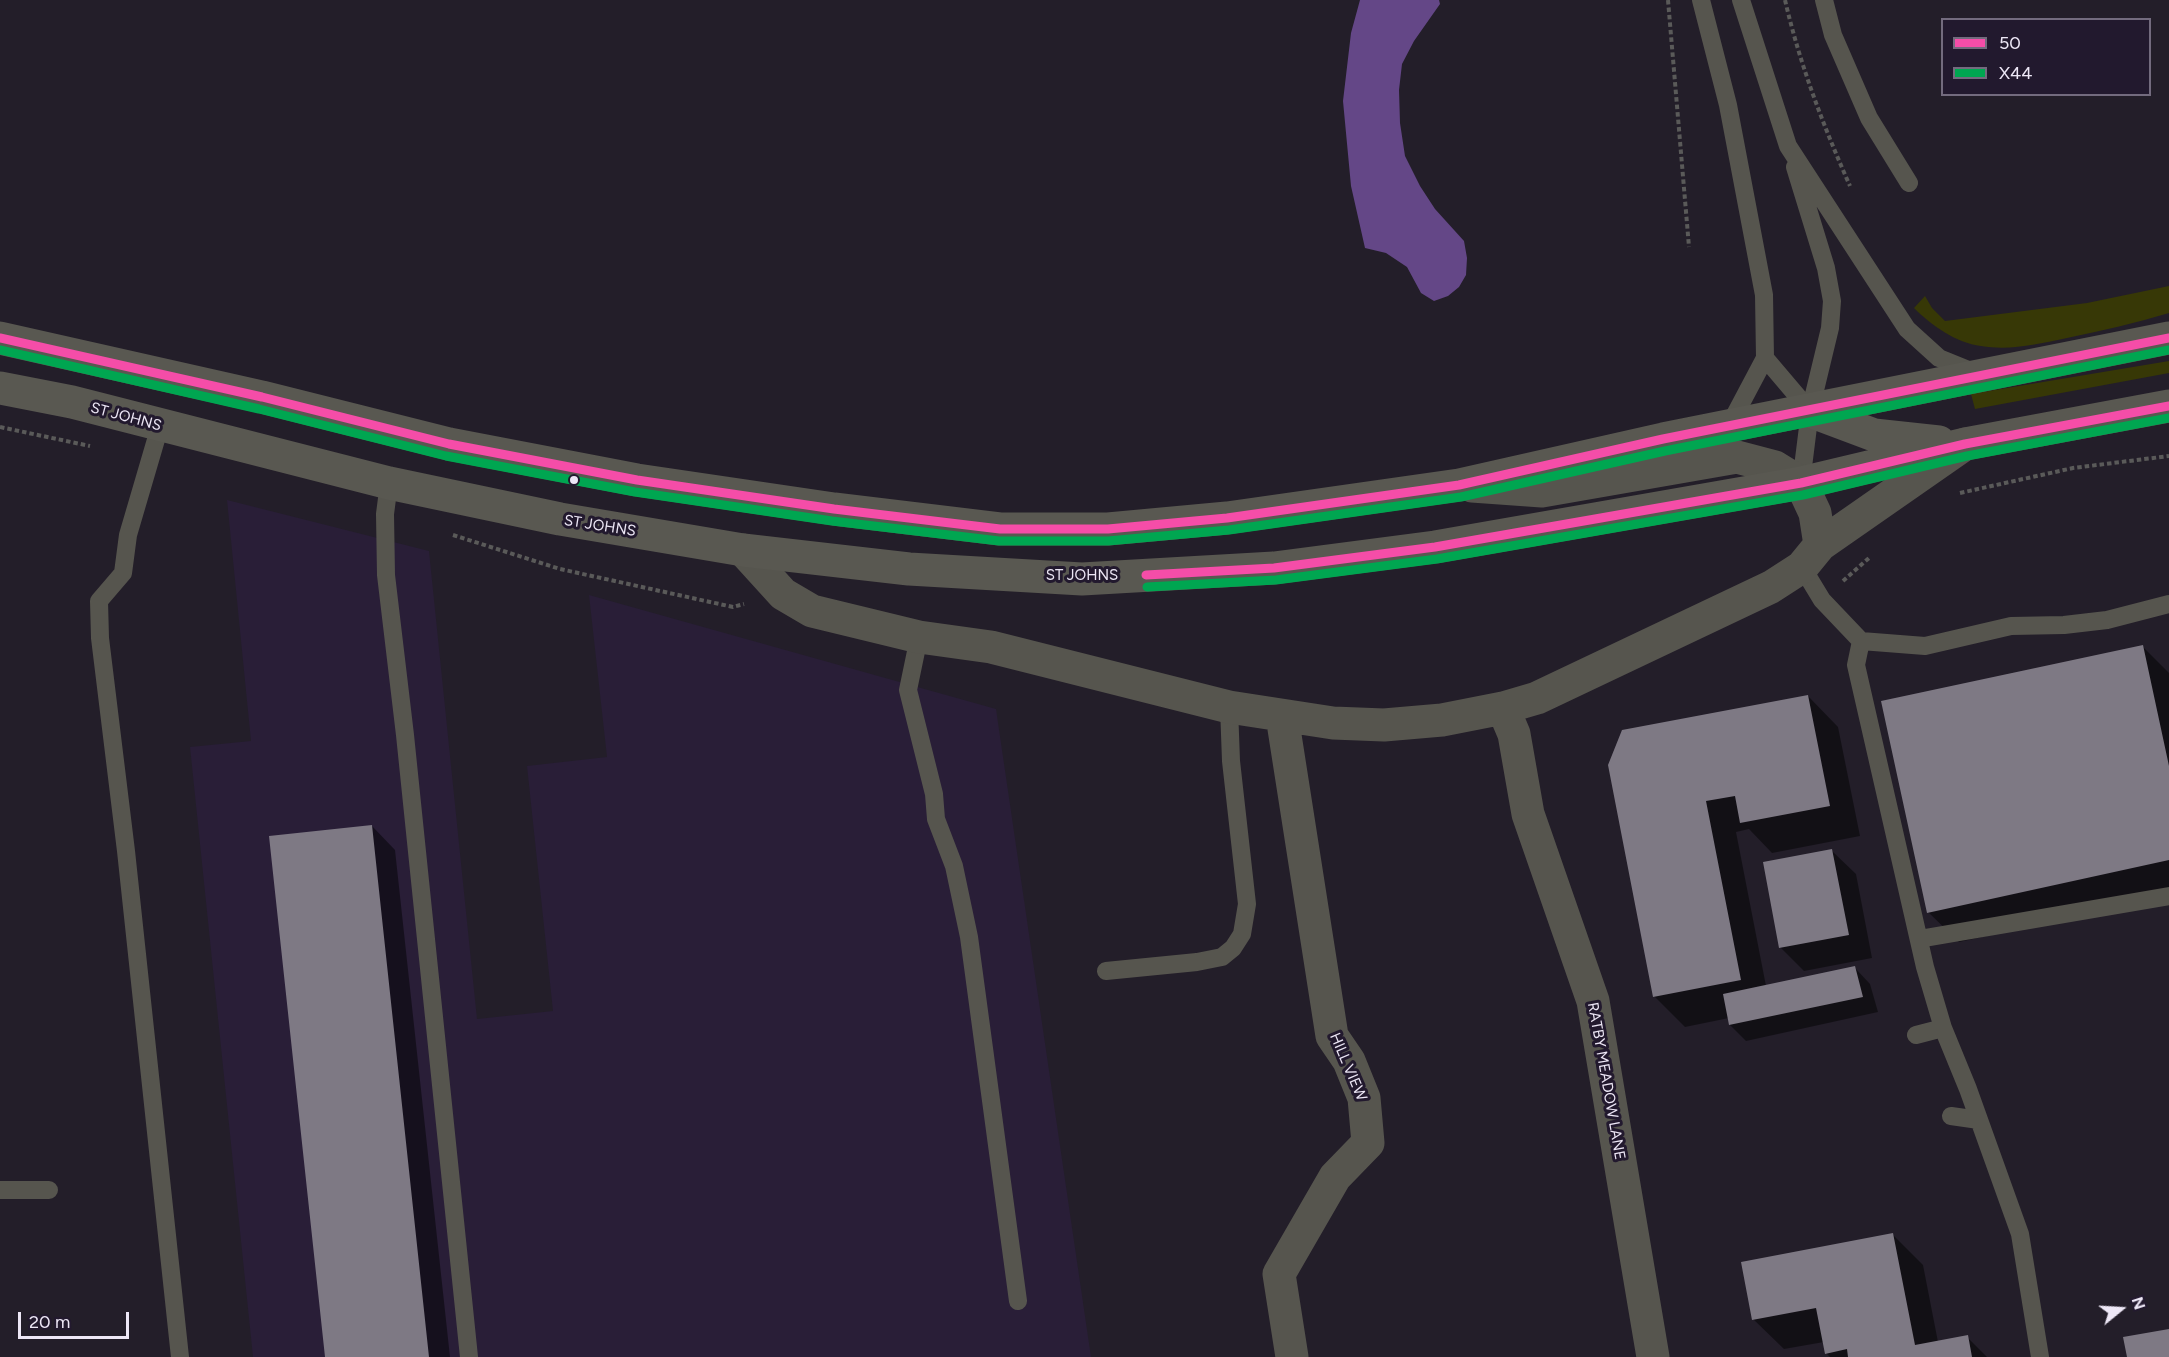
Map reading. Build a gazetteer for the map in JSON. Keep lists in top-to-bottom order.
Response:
{
  "streets": {
    "main road": ["ST JOHNS"],
    "street": ["HILL VIEW", "RATBY MEADOW LANE"]
  },
  "lines": ["transit line 50", "transit line X44"],
  "legend": ["50", "X44"],
  "scale_bar": "20 m",
  "north": "right"
}
